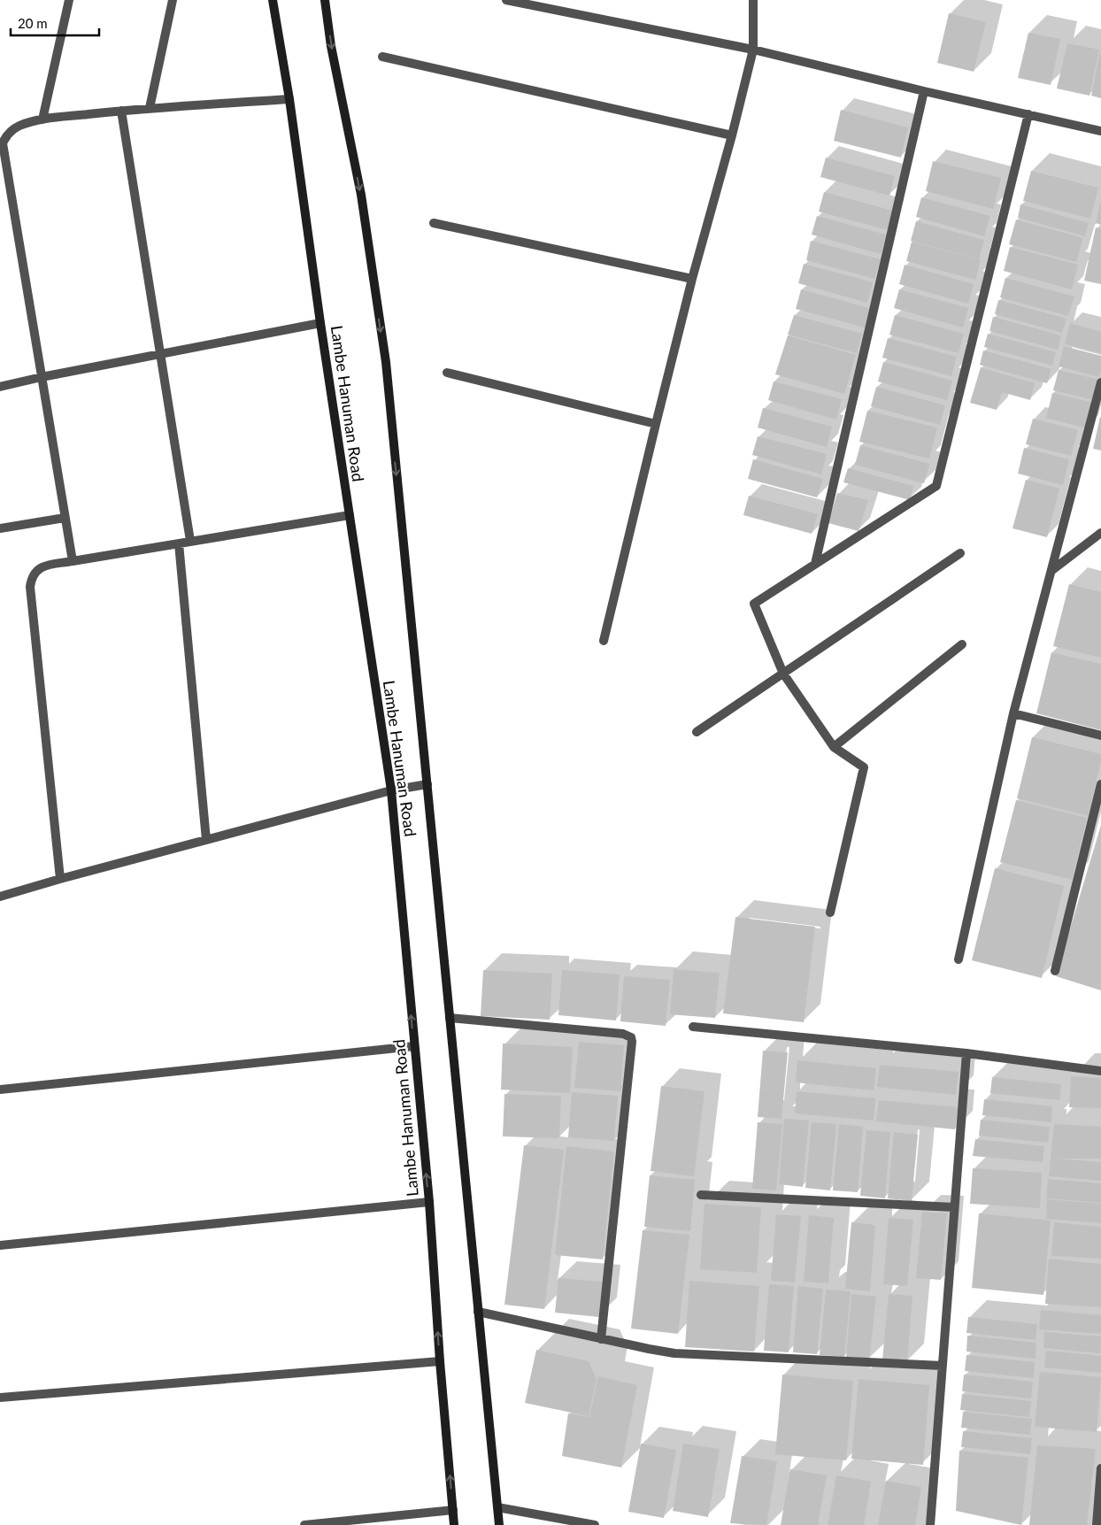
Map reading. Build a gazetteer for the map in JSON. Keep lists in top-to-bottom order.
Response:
{
  "streets": {
    "street": ["Lambe Hanuman Road"]
  },
  "scale_bar": "20 m"
}
